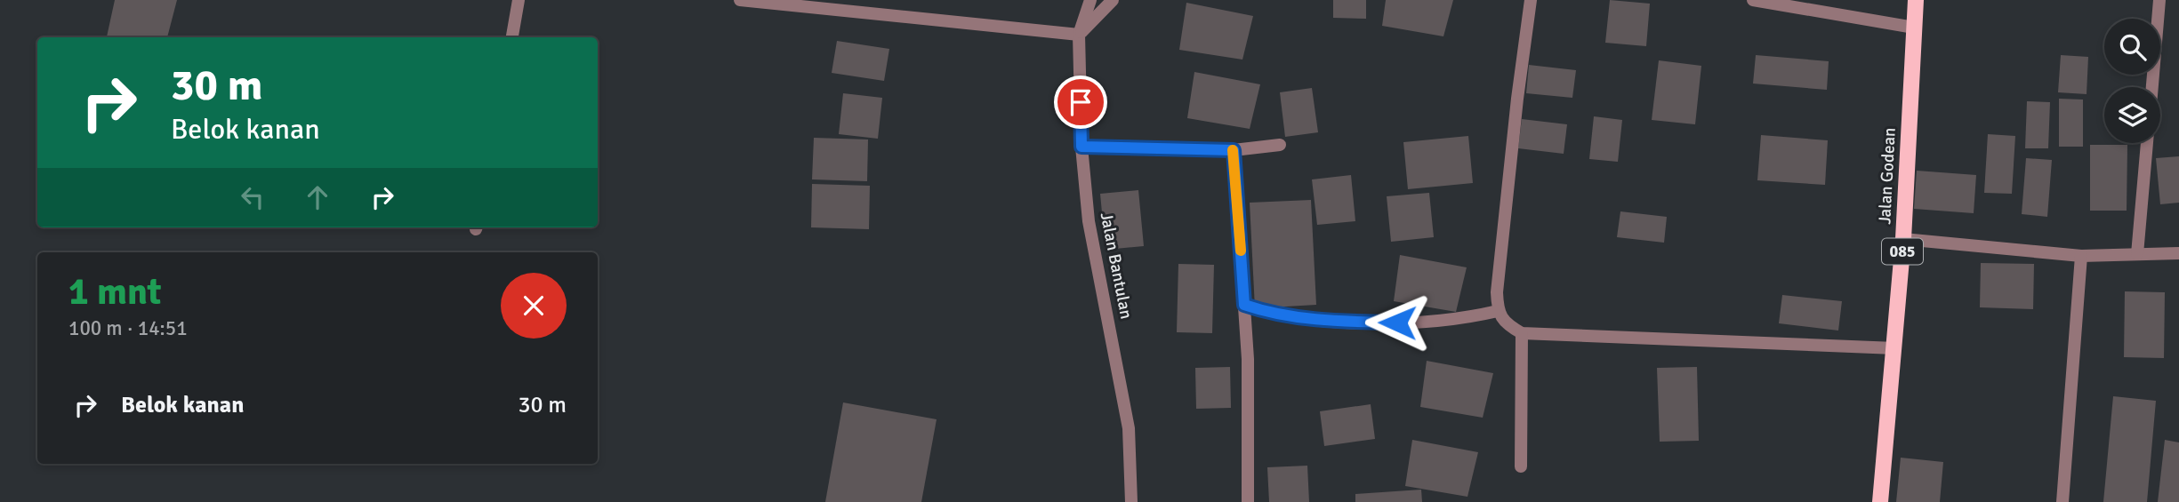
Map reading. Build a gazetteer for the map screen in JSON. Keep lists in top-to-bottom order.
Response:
{
  "streets": {
    "main road": ["Jalan Godean", "085"],
    "street": ["Jalan Bantulan"]
  },
  "page": {
    "turn": ["30 m", "Belok kanan"],
    "heading": ["1 mnt", "100 m · 14:51"],
    "list": [
      {
        "name": "Belok kanan",
        "value": "30 m"
      }
    ]
  }
}
